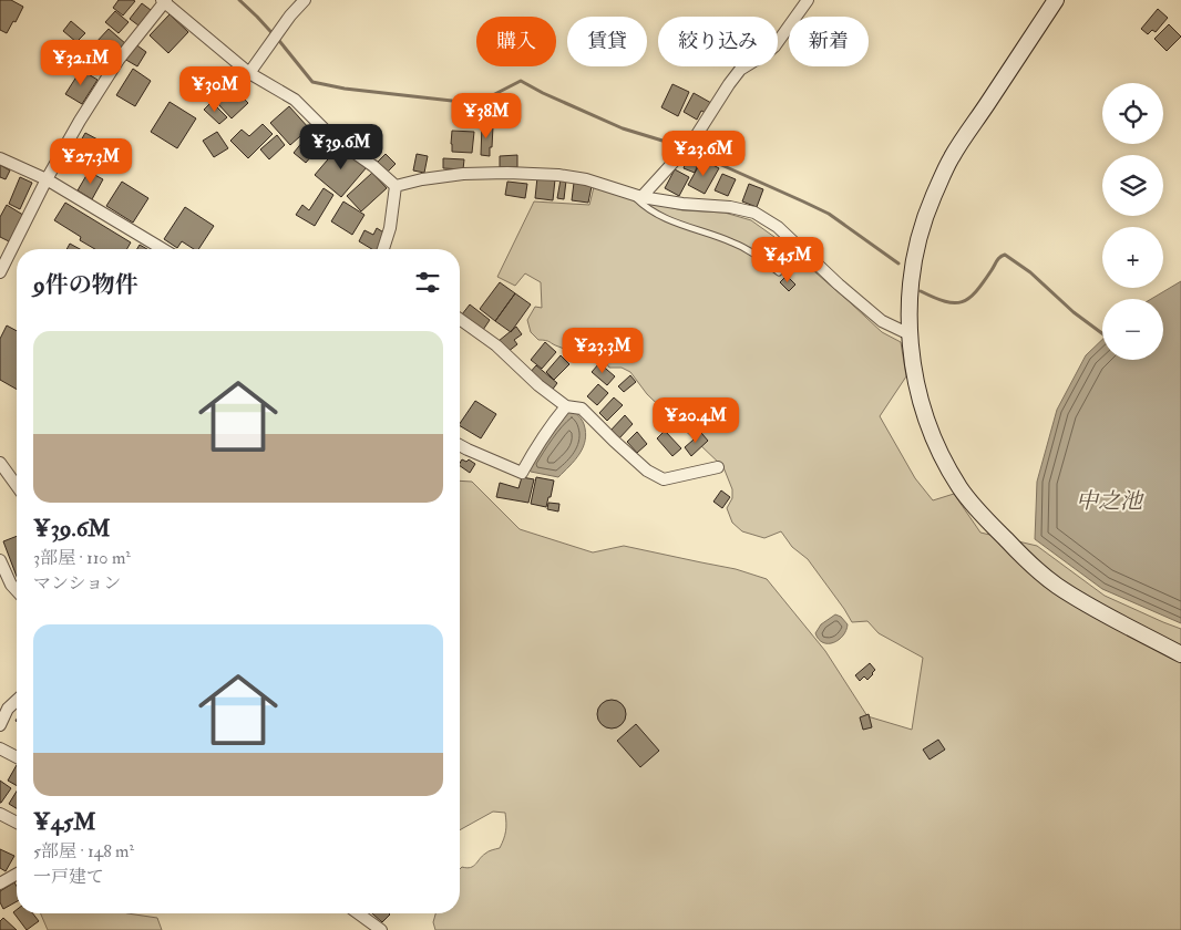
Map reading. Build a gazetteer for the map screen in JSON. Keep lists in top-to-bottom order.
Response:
{
  "water": ["中之池"],
  "page": {
    "chip": [
      "購入",
      "賃貸",
      "絞り込み",
      "新着"
    ],
    "price": [
      "¥32.1M",
      "¥30M",
      "¥38M",
      "¥39.6M",
      "¥23.6M",
      "¥27.3M",
      "¥45M",
      "¥23.3M",
      "¥20.4M"
    ],
    "map_buttons": ["+", "−"],
    "heading": "9件の物件",
    "list": [
      {
        "name": "¥39.6M",
        "note": "3部屋 · 110 m² · マンション"
      },
      {
        "name": "¥45M",
        "note": "5部屋 · 148 m² · 一戸建て"
      }
    ]
  }
}
